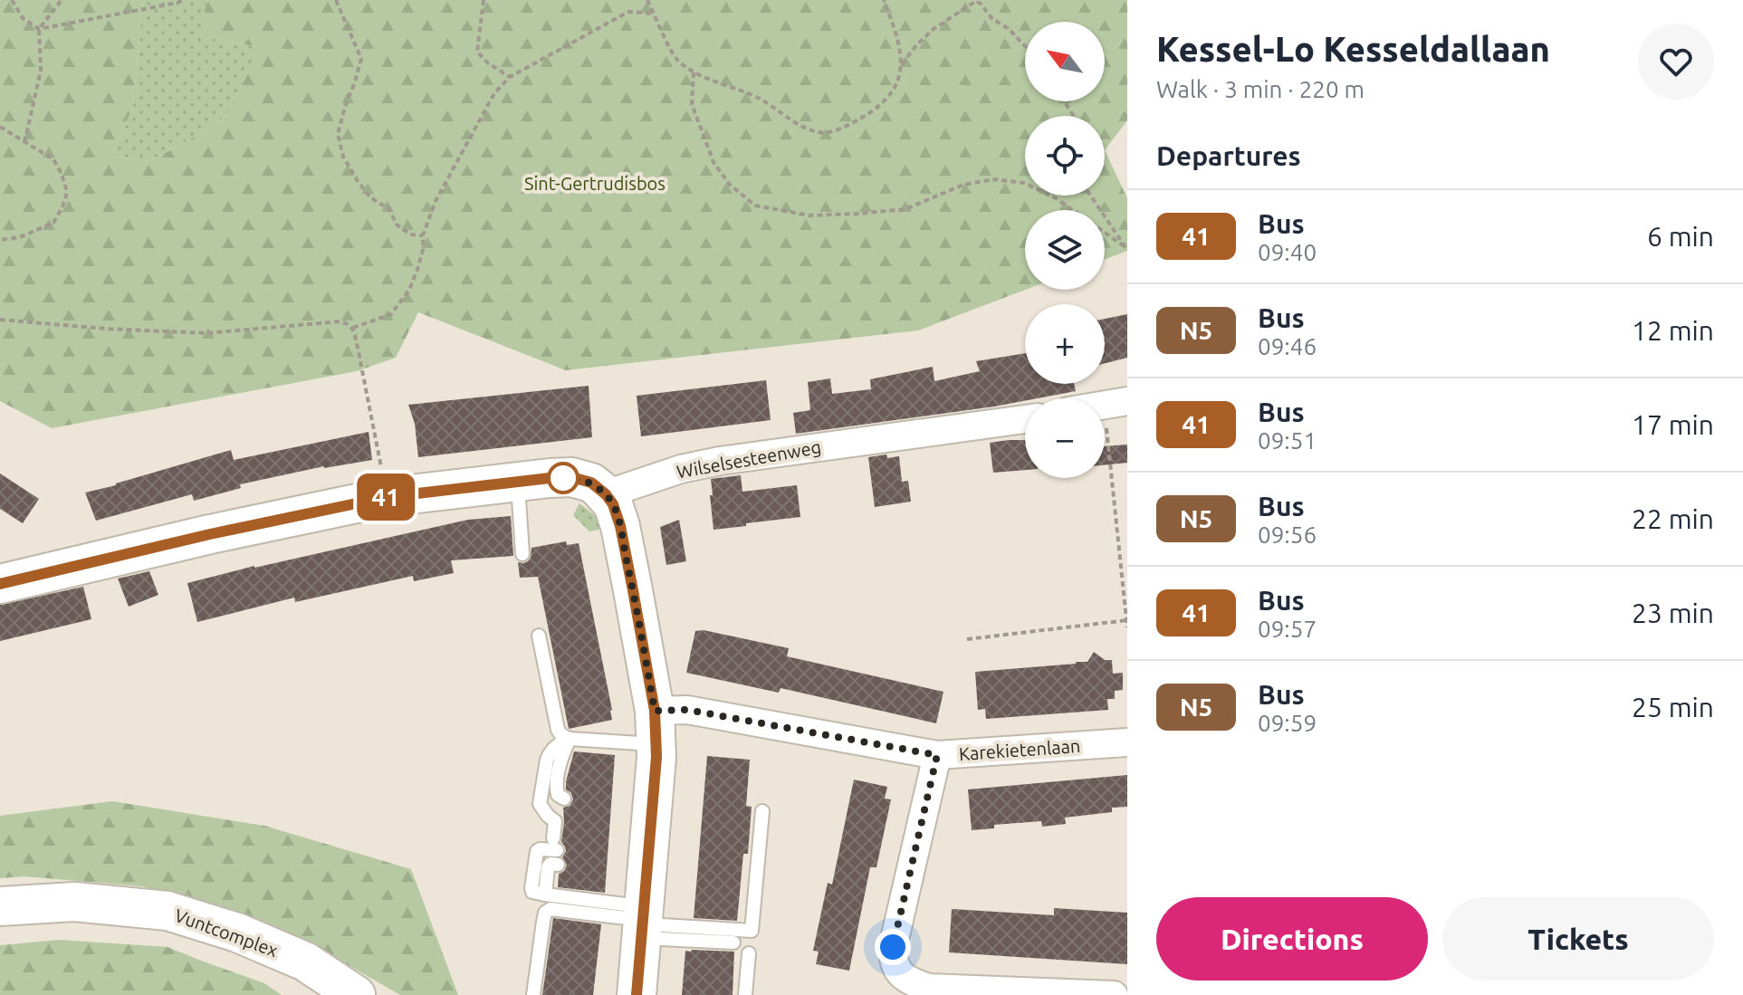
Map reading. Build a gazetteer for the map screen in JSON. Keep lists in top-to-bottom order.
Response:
{
  "streets": {
    "street": ["Wilselsesteenweg", "Karekietenlaan", "Vuntcomplex"]
  },
  "parks": ["Sint-Gertrudisbos"],
  "lines": ["bus line 41"],
  "north": "top left",
  "page": {
    "on_map": "41",
    "heading": [
      ["Kessel-Lo Kesseldallaan", "Walk · 3 min · 220 m"],
      "Departures"
    ],
    "map_buttons": ["+", "−"],
    "list": [
      {
        "mark": "41",
        "name": "Bus",
        "note": "09:40",
        "value": "6 min"
      },
      {
        "mark": "N5",
        "name": "Bus",
        "note": "09:46",
        "value": "12 min"
      },
      {
        "mark": "41",
        "name": "Bus",
        "note": "09:51",
        "value": "17 min"
      },
      {
        "mark": "N5",
        "name": "Bus",
        "note": "09:56",
        "value": "22 min"
      },
      {
        "mark": "41",
        "name": "Bus",
        "note": "09:57",
        "value": "23 min"
      },
      {
        "mark": "N5",
        "name": "Bus",
        "note": "09:59",
        "value": "25 min"
      }
    ],
    "buttons": ["Directions", "Tickets"]
  }
}
